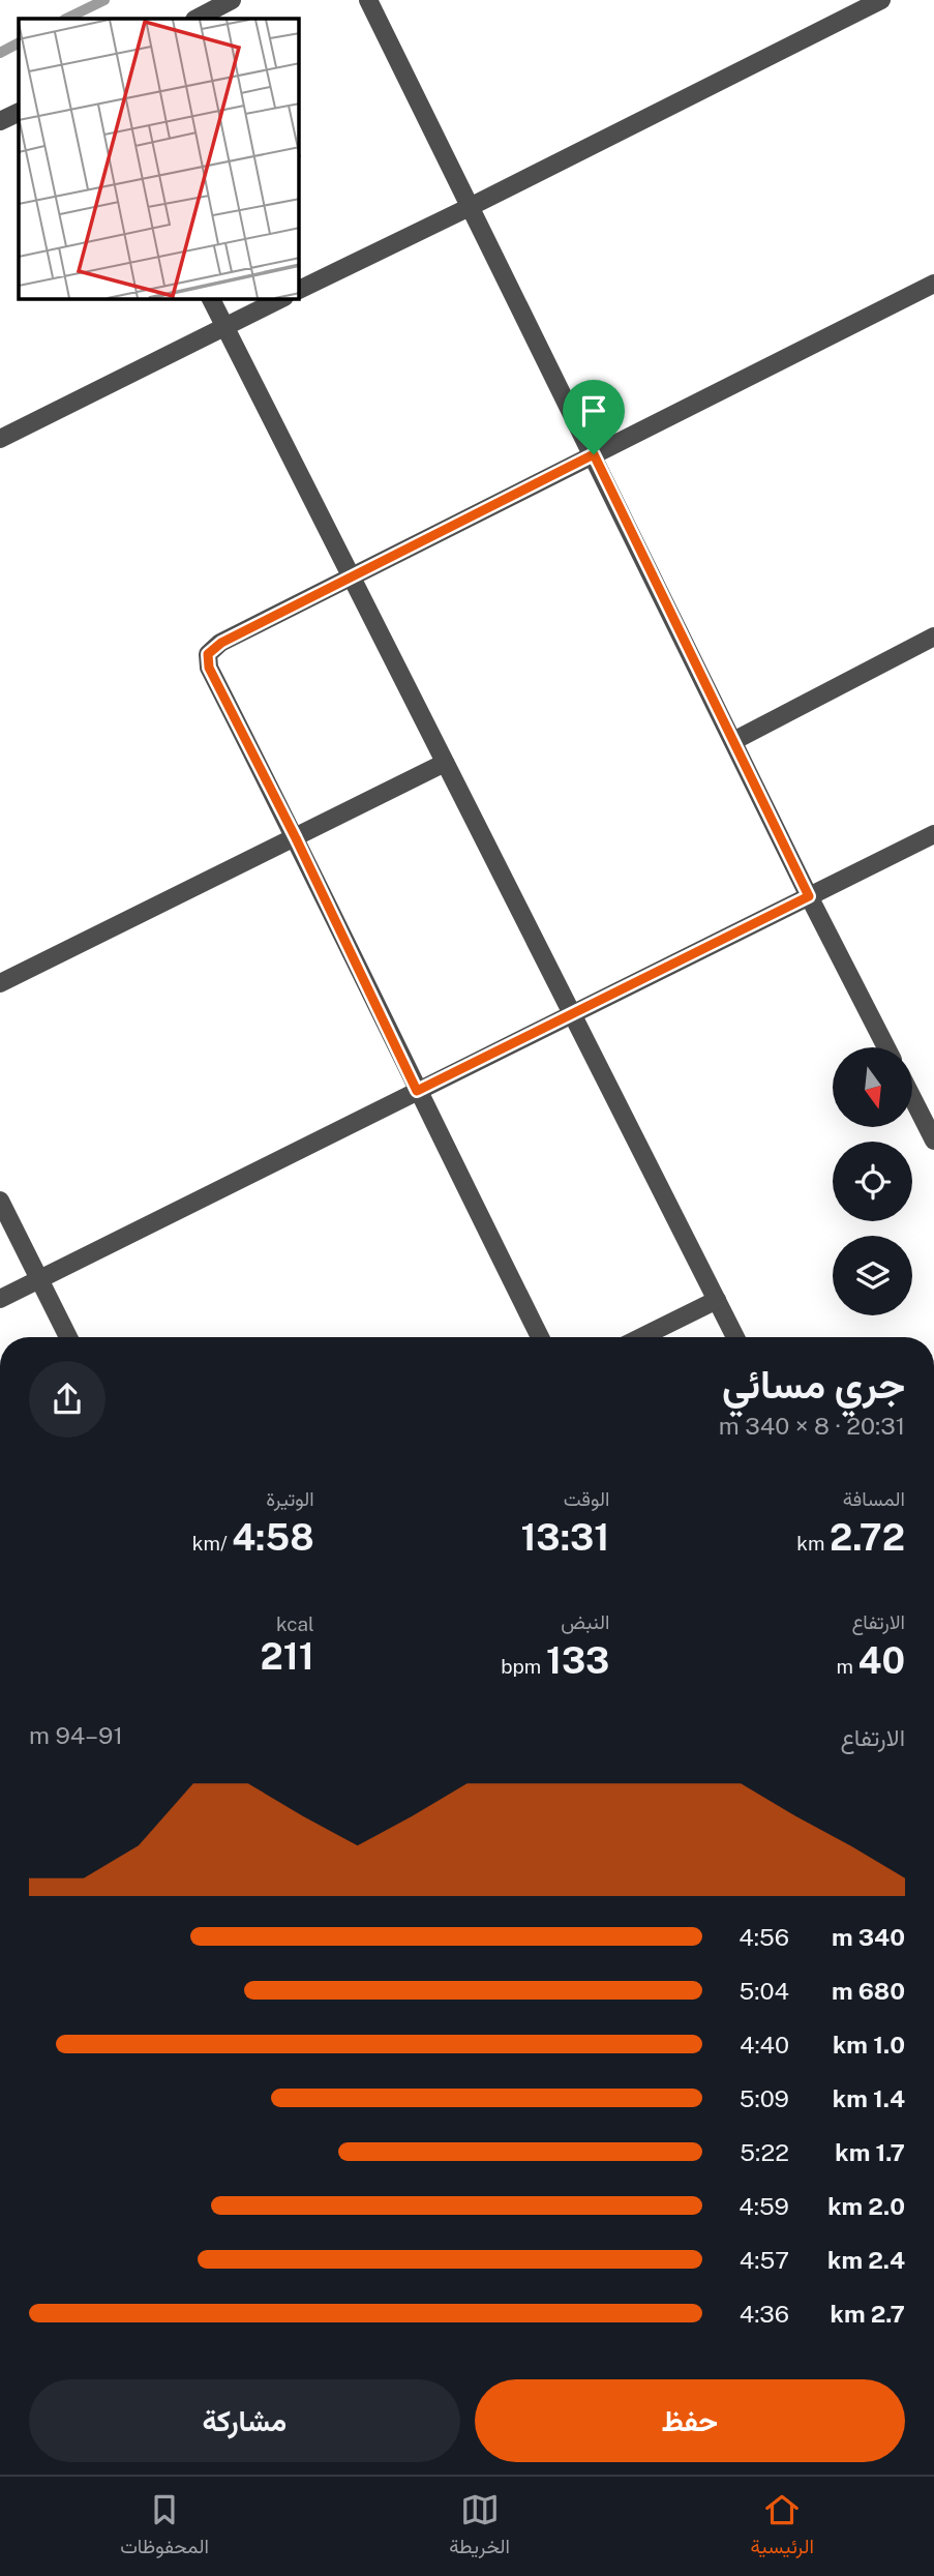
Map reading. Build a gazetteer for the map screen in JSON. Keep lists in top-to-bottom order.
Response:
{
  "north": "bottom",
  "page": {
    "heading": ["جري مسائي", "20:31 · 8 × 340 m"],
    "stats": [
      ["المسافة", "2.72 km"],
      ["الوقت", "13:31"],
      ["الوتيرة", "4:58 /km"],
      ["الارتفاع", "40 m"],
      ["النبض", "133 bpm"],
      ["kcal", "211"]
    ],
    "chart": ["الارتفاع", "91–94 m"],
    "list": [
      {
        "name": "340 m",
        "note": "4:56"
      },
      {
        "name": "680 m",
        "note": "5:04"
      },
      {
        "name": "1.0 km",
        "note": "4:40"
      },
      {
        "name": "1.4 km",
        "note": "5:09"
      },
      {
        "name": "1.7 km",
        "note": "5:22"
      },
      {
        "name": "2.0 km",
        "note": "4:59"
      },
      {
        "name": "2.4 km",
        "note": "4:57"
      },
      {
        "name": "2.7 km",
        "note": "4:36"
      }
    ],
    "buttons": ["حفظ", "مشاركة"],
    "tabs": ["الرئيسية", "الخريطة", "المحفوظات"]
  }
}
